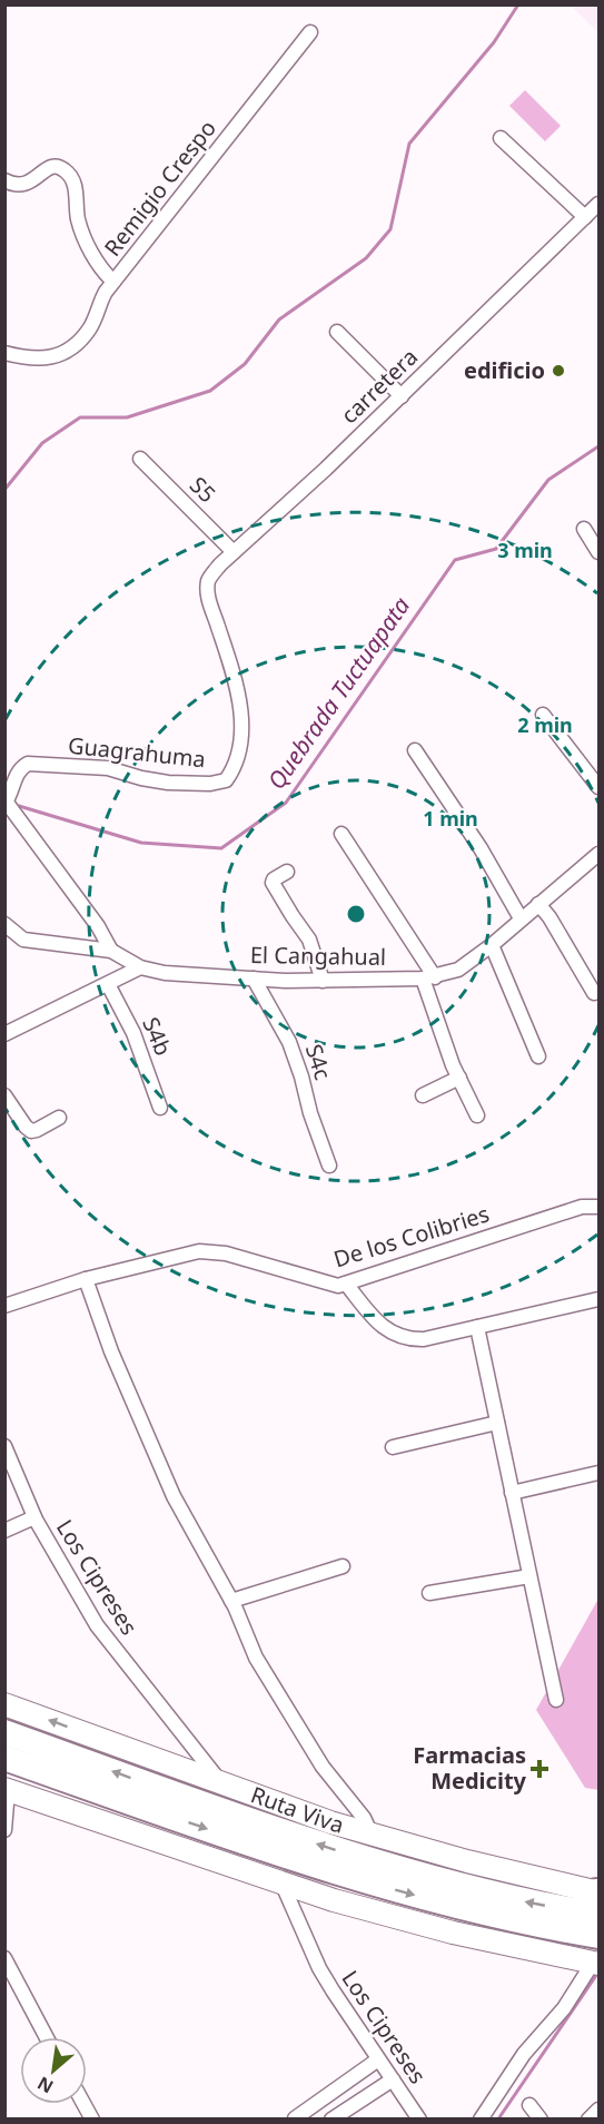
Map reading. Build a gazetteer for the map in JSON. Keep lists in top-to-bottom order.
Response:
{
  "streets": {
    "highway": ["Ruta Viva"],
    "street": [
      "Remigio Crespo",
      "carretera",
      "S5",
      "Guagrahuma",
      "El Cangahual",
      "S4b",
      "S4c",
      "De los Colibries",
      "Los Cipreses"
    ]
  },
  "crossings": [
    ["carretera", "S5"],
    ["carretera", "Guagrahuma"],
    ["El Cangahual", "S4c"],
    ["Los Cipreses", "Ruta Viva"]
  ],
  "water": ["Quebrada Tuctuapata"],
  "places": {
    "other": ["edificio"],
    "health": ["Farmacias Medicity"]
  },
  "north": "bottom left",
  "rings": ["3 min", "2 min", "1 min"]
}
